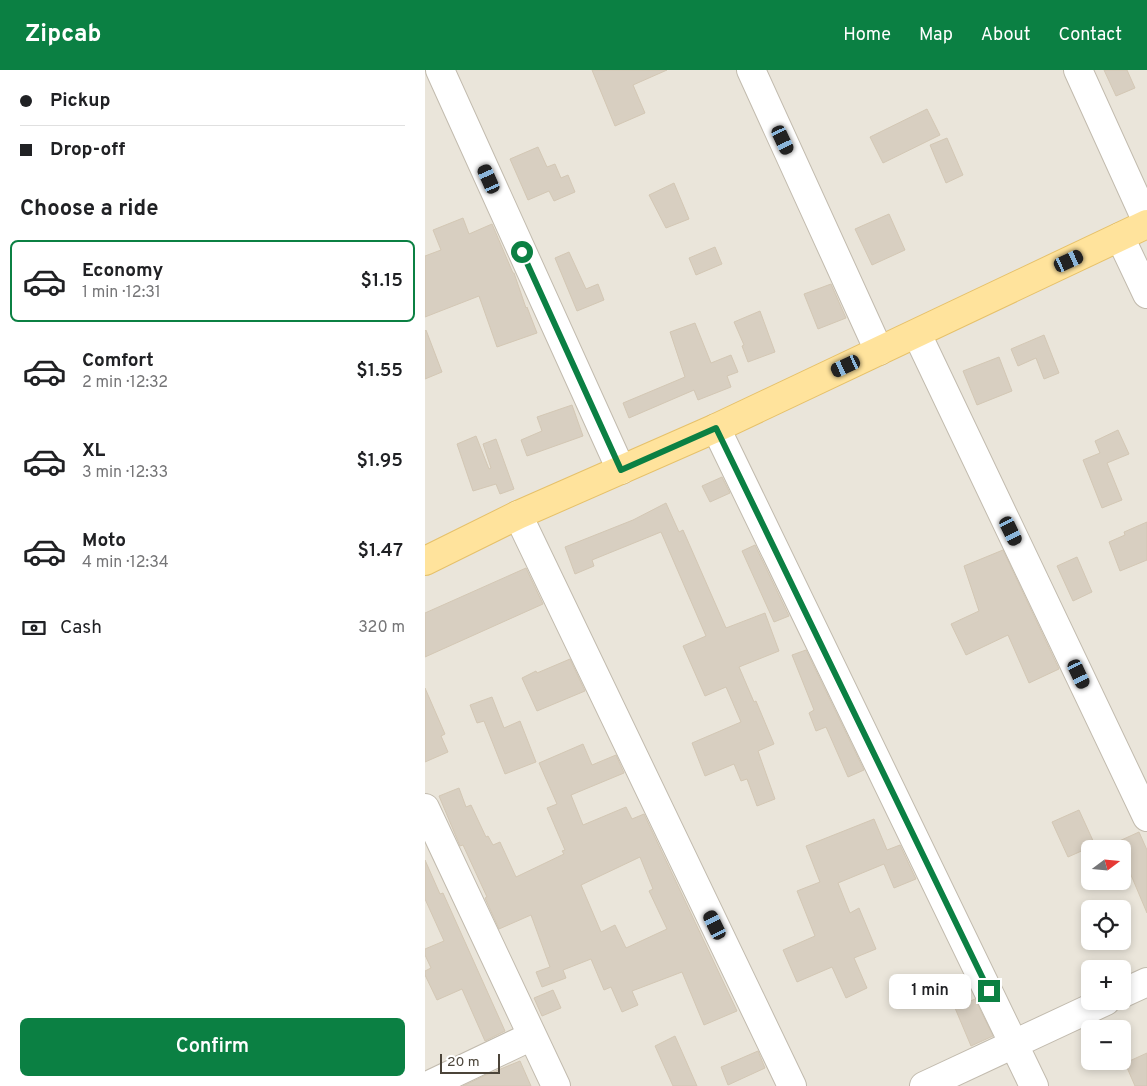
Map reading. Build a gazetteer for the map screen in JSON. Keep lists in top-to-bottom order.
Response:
{
  "scale_bar": "20 m",
  "north": "right",
  "page": {
    "header": "Zipcab",
    "nav": [
      "Home",
      "Map",
      "About",
      "Contact"
    ],
    "banner": ["Pickup", "Drop-off"],
    "heading": "Choose a ride",
    "list": [
      {
        "name": "Economy",
        "note": "1 min · 12:31",
        "value": "$1.15"
      },
      {
        "name": "Comfort",
        "note": "2 min · 12:32",
        "value": "$1.55"
      },
      {
        "name": "XL",
        "note": "3 min · 12:33",
        "value": "$1.95"
      },
      {
        "name": "Moto",
        "note": "4 min · 12:34",
        "value": "$1.47"
      }
    ],
    "pay": ["Cash", "320 m"],
    "map_buttons": ["+", "−"],
    "bubble": "1 min",
    "buttons": "Confirm",
    "scale": "20 m"
  }
}
